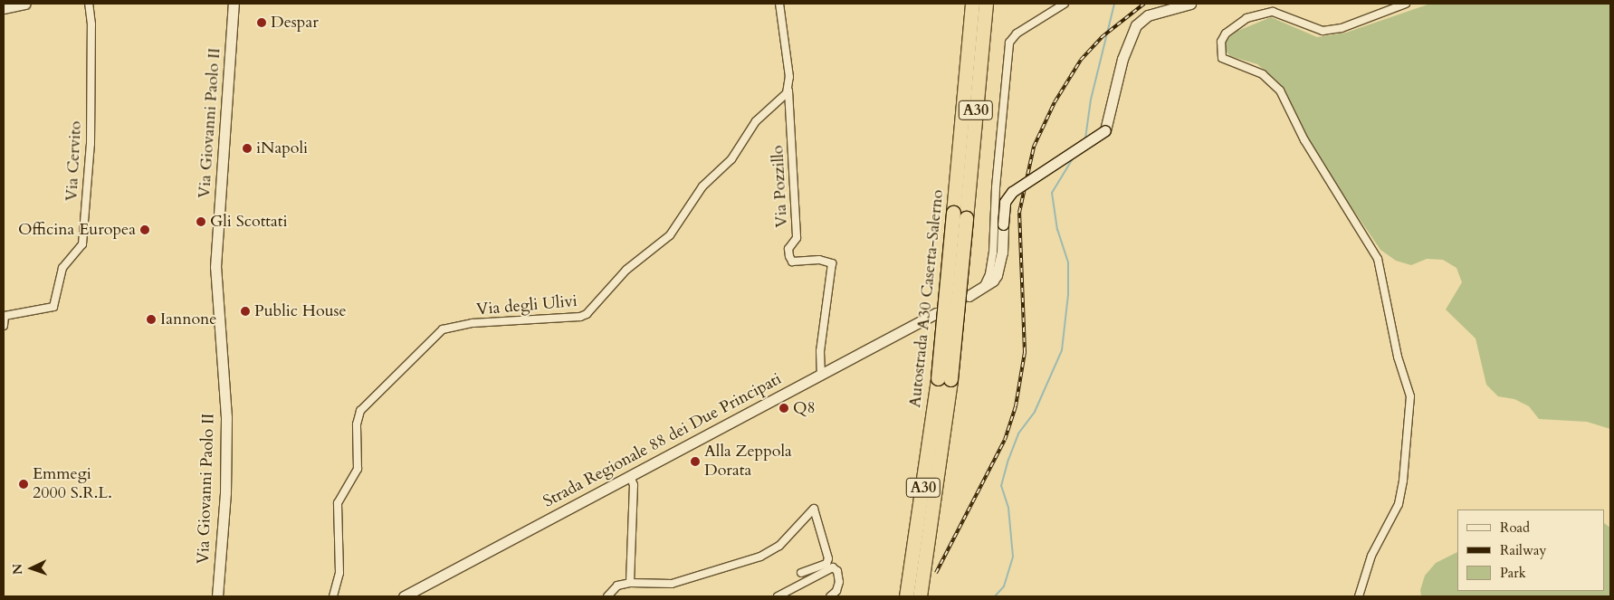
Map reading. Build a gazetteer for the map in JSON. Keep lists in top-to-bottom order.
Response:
{
  "streets": {
    "highway": ["A30", "Autostrada A30 Caserta-Salerno"],
    "main road": ["Via Giovanni Paolo II", "Strada Regionale 88 dei Due Principati"],
    "street": ["Via Cervito", "Via Pozzillo", "Via degli Ulivi"]
  },
  "crossings": [
    ["Via Pozzillo", "Via degli Ulivi"],
    ["Via Pozzillo", "Strada Regionale 88 dei Due Principati"]
  ],
  "places": [
    "Despar",
    "iNapoli",
    "Gli Scottati",
    "Officina Europea",
    "Public House",
    "Iannone",
    "Q8",
    "Alla Zeppola Dorata",
    "Emmegi 2000 S.R.L."
  ],
  "legend": ["Road", "Railway", "Park"],
  "north": "left"
}
